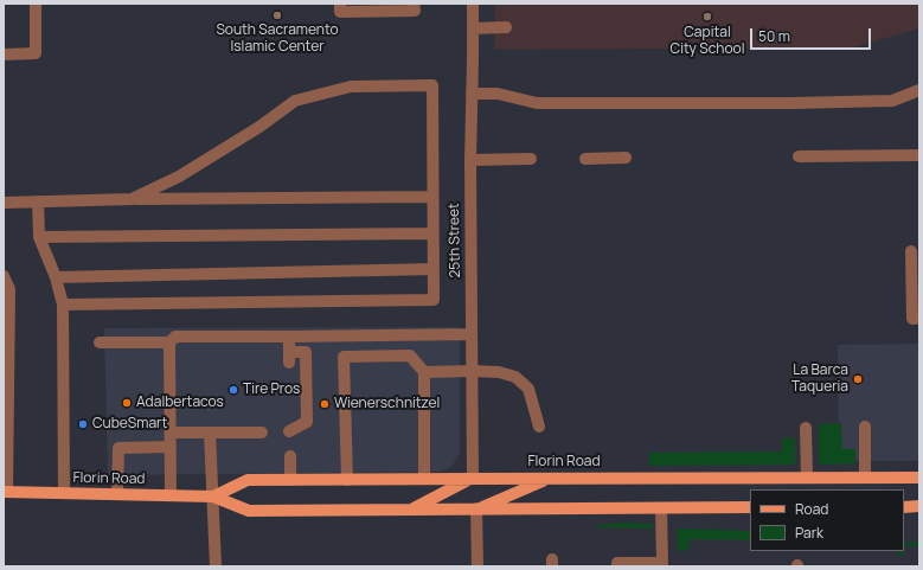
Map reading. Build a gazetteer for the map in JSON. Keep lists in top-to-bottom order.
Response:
{
  "streets": {
    "main road": ["Florin Road"],
    "street": ["25th Street"]
  },
  "crossings": [
    ["25th Street", "Florin Road"]
  ],
  "places": [
    "South Sacramento Islamic Center",
    "Capital City School",
    "La Barca Taqueria",
    "Tire Pros",
    "Adalbertacos",
    "Wienerschnitzel",
    "CubeSmart"
  ],
  "legend": ["Road", "Park"],
  "scale_bar": "50 m"
}
